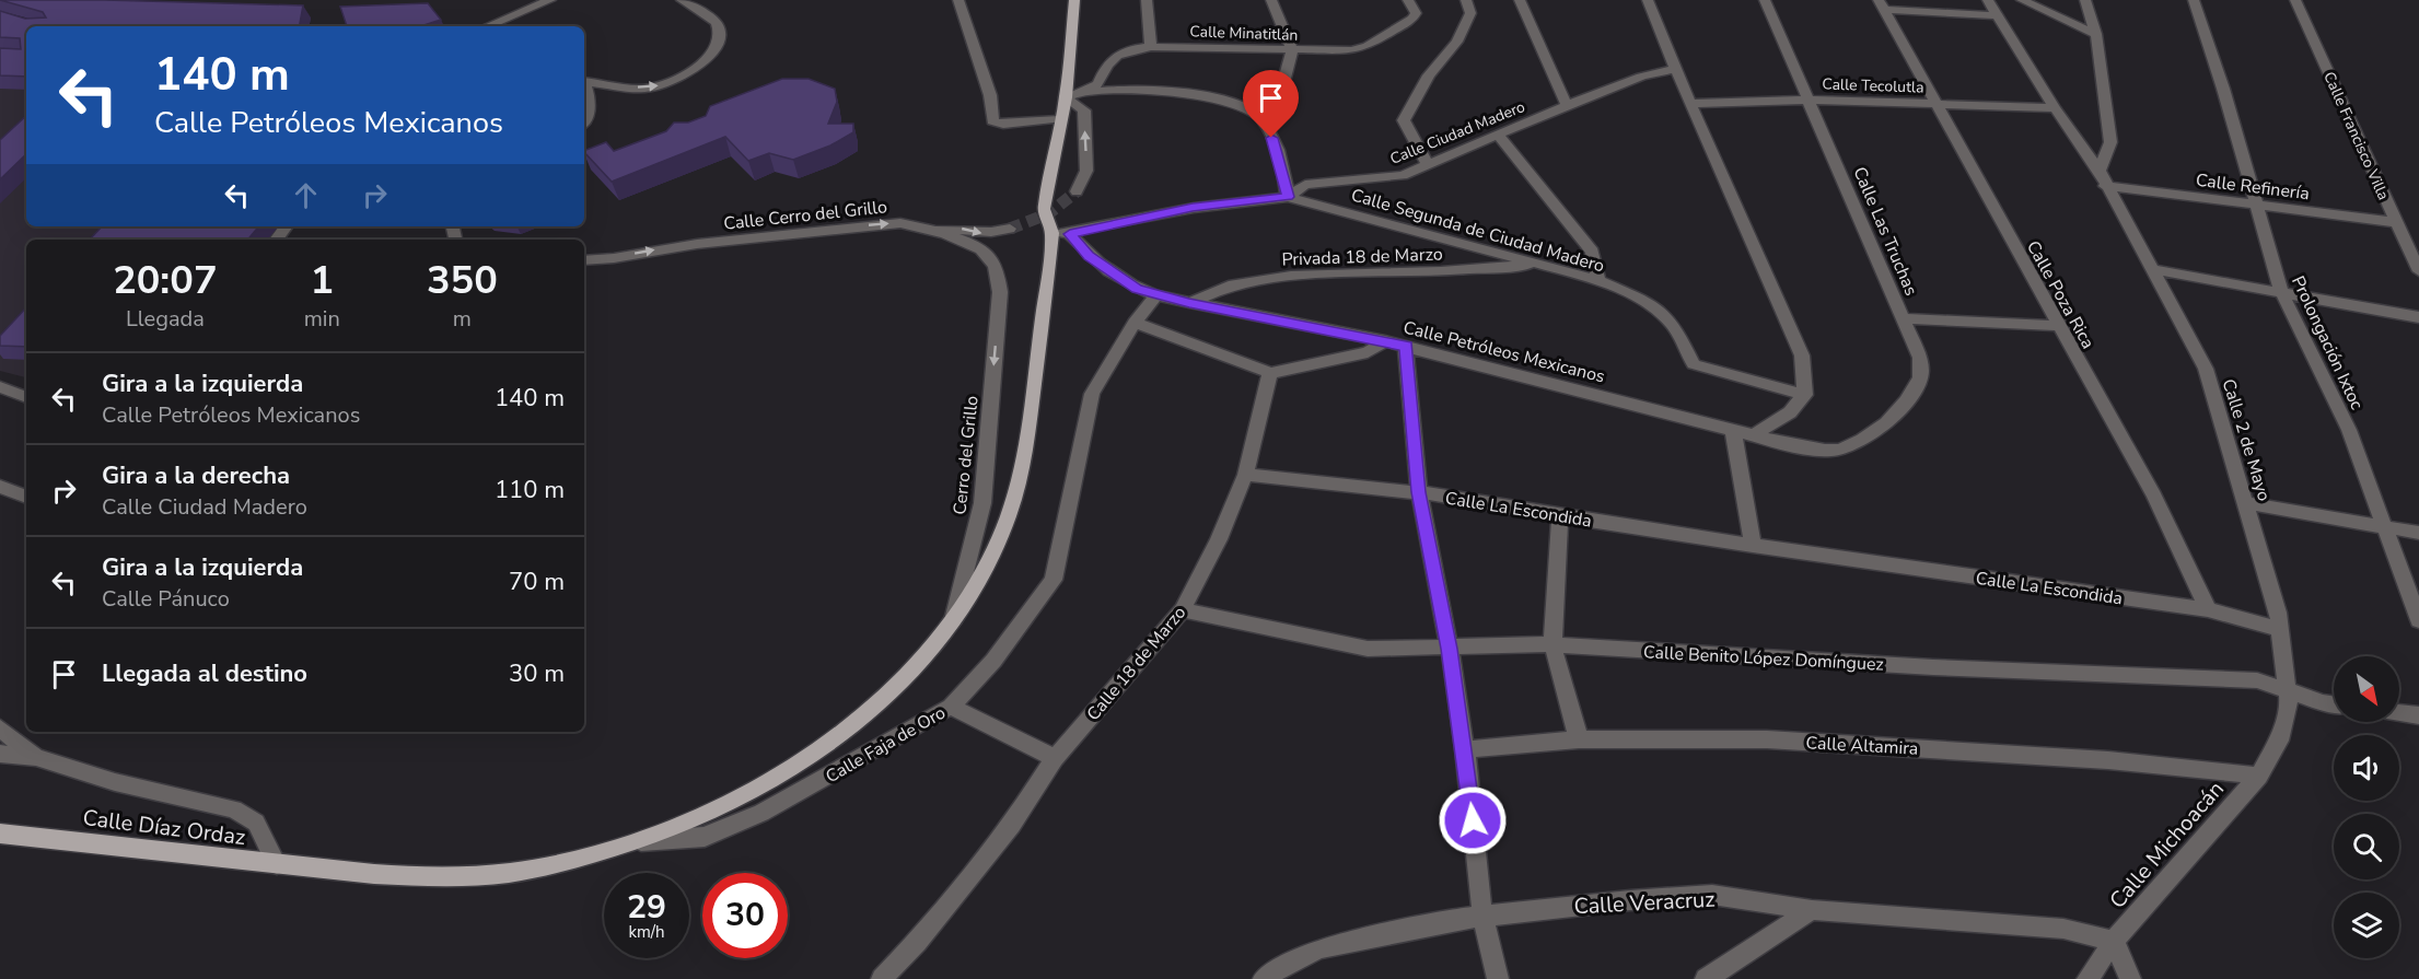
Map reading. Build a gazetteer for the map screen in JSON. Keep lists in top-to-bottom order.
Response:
{
  "streets": {
    "main road": ["Calle Díaz Ordaz"],
    "street": [
      "Calle Minatitlán",
      "Calle Tecolutla",
      "Calle Ciudad Madero",
      "Calle Francisco Villa",
      "Calle Refinería",
      "Calle Cerro del Grillo",
      "Calle Segunda de Ciudad Madero",
      "Calle Las Truchas",
      "Privada 18 de Marzo",
      "Calle Poza Rica",
      "Prolongación Ixtoc",
      "Calle Petróleos Mexicanos",
      "Calle 2 de Mayo",
      "Cerro del Grillo",
      "Calle La Escondida",
      "Calle Benito López Domínguez",
      "Calle 18 de Marzo",
      "Calle Faja de Oro",
      "Calle Altamira",
      "Calle Michoacán",
      "Calle Veracruz"
    ]
  },
  "crossings": [
    ["Calle Tecolutla", "Calle Las Truchas"],
    ["Calle Tecolutla", "Calle Poza Rica"],
    ["Calle Tecolutla", "Calle 2 de Mayo"],
    ["Calle Ciudad Madero", "Calle Segunda de Ciudad Madero"],
    ["Calle Ciudad Madero", "Calle Petróleos Mexicanos"],
    ["Calle Ciudad Madero", "Calle Díaz Ordaz"],
    ["Calle Francisco Villa", "Calle Refinería"],
    ["Calle Refinería", "Prolongación Ixtoc"],
    ["Calle Refinería", "Calle 2 de Mayo"],
    ["Calle Cerro del Grillo", "Cerro del Grillo"],
    ["Calle Segunda de Ciudad Madero", "Privada 18 de Marzo"],
    ["Calle Las Truchas", "Calle Petróleos Mexicanos"],
    ["Privada 18 de Marzo", "Calle Petróleos Mexicanos"],
    ["Calle Poza Rica", "Calle La Escondida"],
    ["Calle Petróleos Mexicanos", "Calle Faja de Oro"],
    ["Calle Petróleos Mexicanos", "Calle Díaz Ordaz"],
    ["Calle 2 de Mayo", "Calle La Escondida"],
    ["Calle 2 de Mayo", "Calle Benito López Domínguez"],
    ["Calle 2 de Mayo", "Calle Michoacán"],
    ["Cerro del Grillo", "Calle Díaz Ordaz"],
    ["Calle La Escondida", "Calle 18 de Marzo"],
    ["Calle Benito López Domínguez", "Calle 18 de Marzo"],
    ["Calle Faja de Oro", "Calle Díaz Ordaz"],
    ["Calle Altamira", "Calle Michoacán"],
    ["Calle Michoacán", "Calle Veracruz"]
  ],
  "one_way": ["Calle Cerro del Grillo", "Cerro del Grillo"],
  "north": "bottom right",
  "page": {
    "turn": ["140 m", "Calle Petróleos Mexicanos"],
    "eta": [
      "20:07",
      "Llegada",
      "1",
      "min",
      "350",
      "m"
    ],
    "list": [
      {
        "name": "Gira a la izquierda",
        "note": "Calle Petróleos Mexicanos",
        "value": "140 m"
      },
      {
        "name": "Gira a la derecha",
        "note": "Calle Ciudad Madero",
        "value": "110 m"
      },
      {
        "name": "Gira a la izquierda",
        "note": "Calle Pánuco",
        "value": "70 m"
      },
      {
        "name": "Llegada al destino",
        "value": "30 m"
      }
    ],
    "speed": "29 km/h",
    "limit": "30"
  }
}
